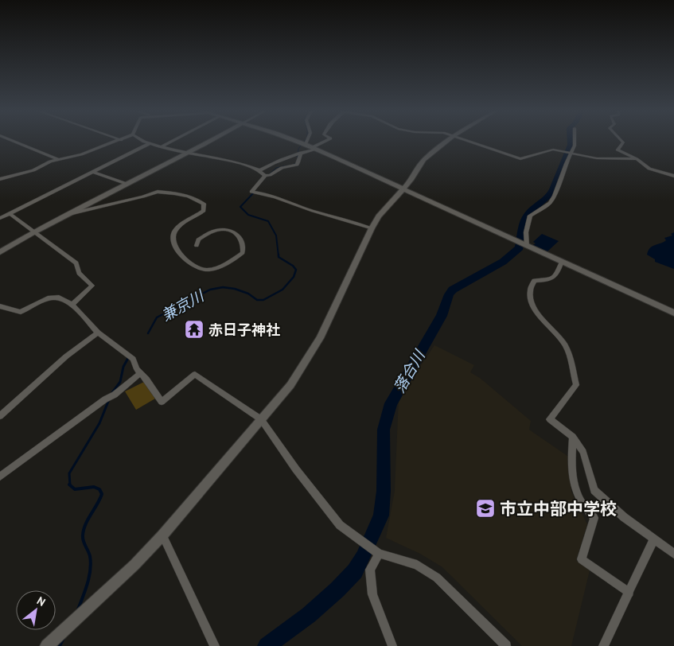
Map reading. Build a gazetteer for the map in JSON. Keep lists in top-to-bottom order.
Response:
{
  "water": ["兼京川", "落合川"],
  "places": {
    "temple": ["赤日子神社"],
    "school or university": ["市立中部中学校"]
  },
  "north": "top right"
}
